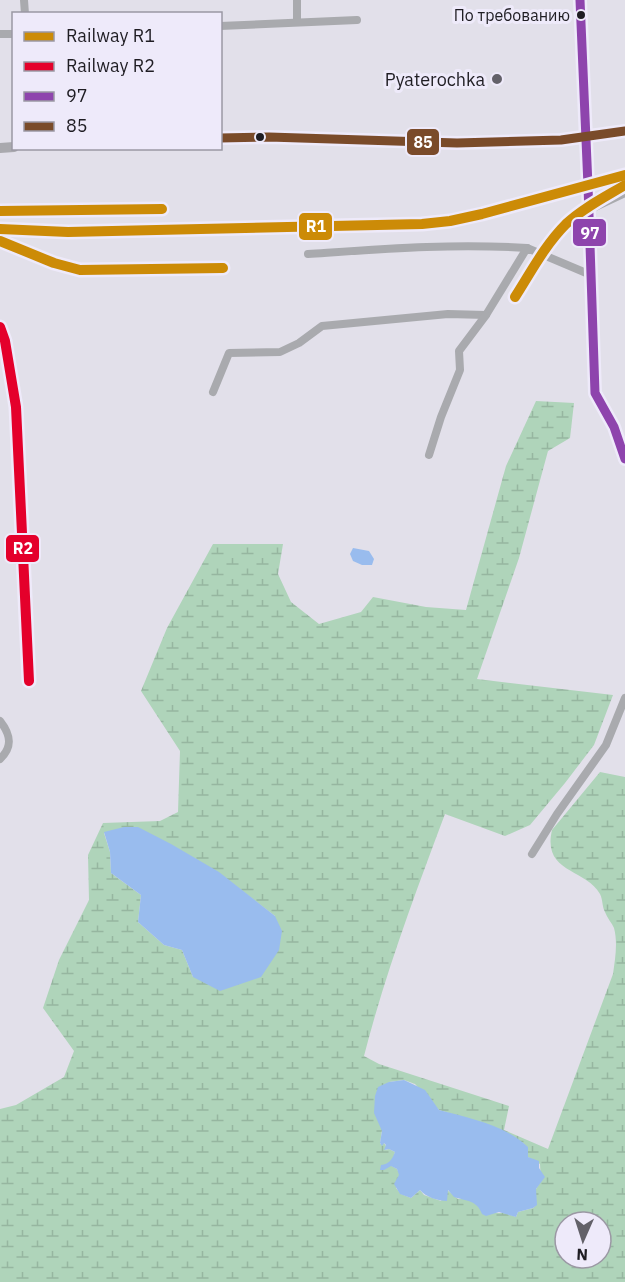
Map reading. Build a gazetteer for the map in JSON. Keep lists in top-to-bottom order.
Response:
{
  "places": ["По требованию", "Pyaterochka"],
  "lines": [
    "transit line 97",
    "transit line 85",
    "rail line R1",
    "rail line R2"
  ],
  "legend": [
    "Railway R1",
    "Railway R2",
    "97",
    "85"
  ],
  "north": "bottom"
}
